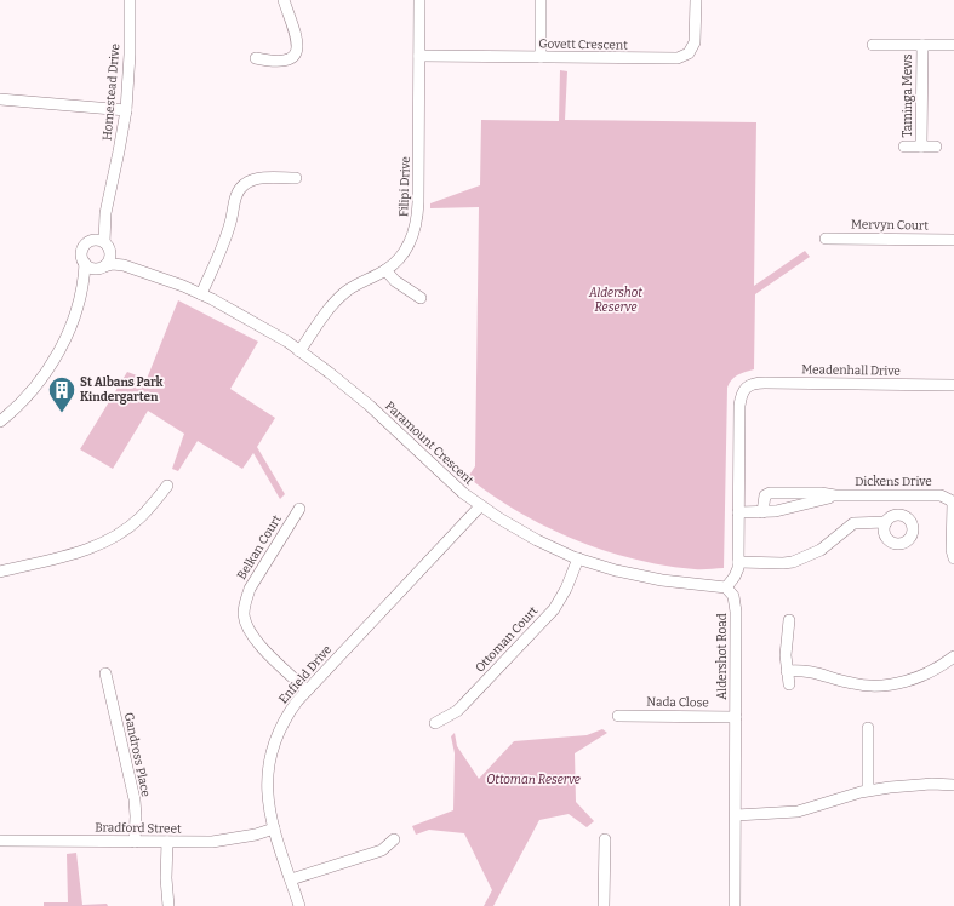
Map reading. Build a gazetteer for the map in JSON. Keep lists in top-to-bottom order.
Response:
{
  "streets": {
    "street": [
      "Govett Crescent",
      "Homestead Drive",
      "Taminga Mews",
      "Filipi Drive",
      "Mervyn Court",
      "Meadenhall Drive",
      "Paramount Crescent",
      "Dickens Drive",
      "Belkan Court",
      "Ottoman Court",
      "Aldershot Road",
      "Enfield Drive",
      "Nada Close",
      "Gandross Place",
      "Bradford Street"
    ]
  },
  "crossings": [
    ["Govett Crescent", "Filipi Drive"],
    ["Homestead Drive", "Paramount Crescent"],
    ["Filipi Drive", "Paramount Crescent"],
    ["Meadenhall Drive", "Dickens Drive"],
    ["Paramount Crescent", "Ottoman Court"],
    ["Paramount Crescent", "Aldershot Road"],
    ["Paramount Crescent", "Enfield Drive"],
    ["Belkan Court", "Enfield Drive"],
    ["Aldershot Road", "Nada Close"],
    ["Enfield Drive", "Bradford Street"],
    ["Gandross Place", "Bradford Street"]
  ],
  "parks": ["Aldershot Reserve", "Ottoman Reserve"],
  "places": {
    "building": ["St Albans Park Kindergarten"]
  }
}
